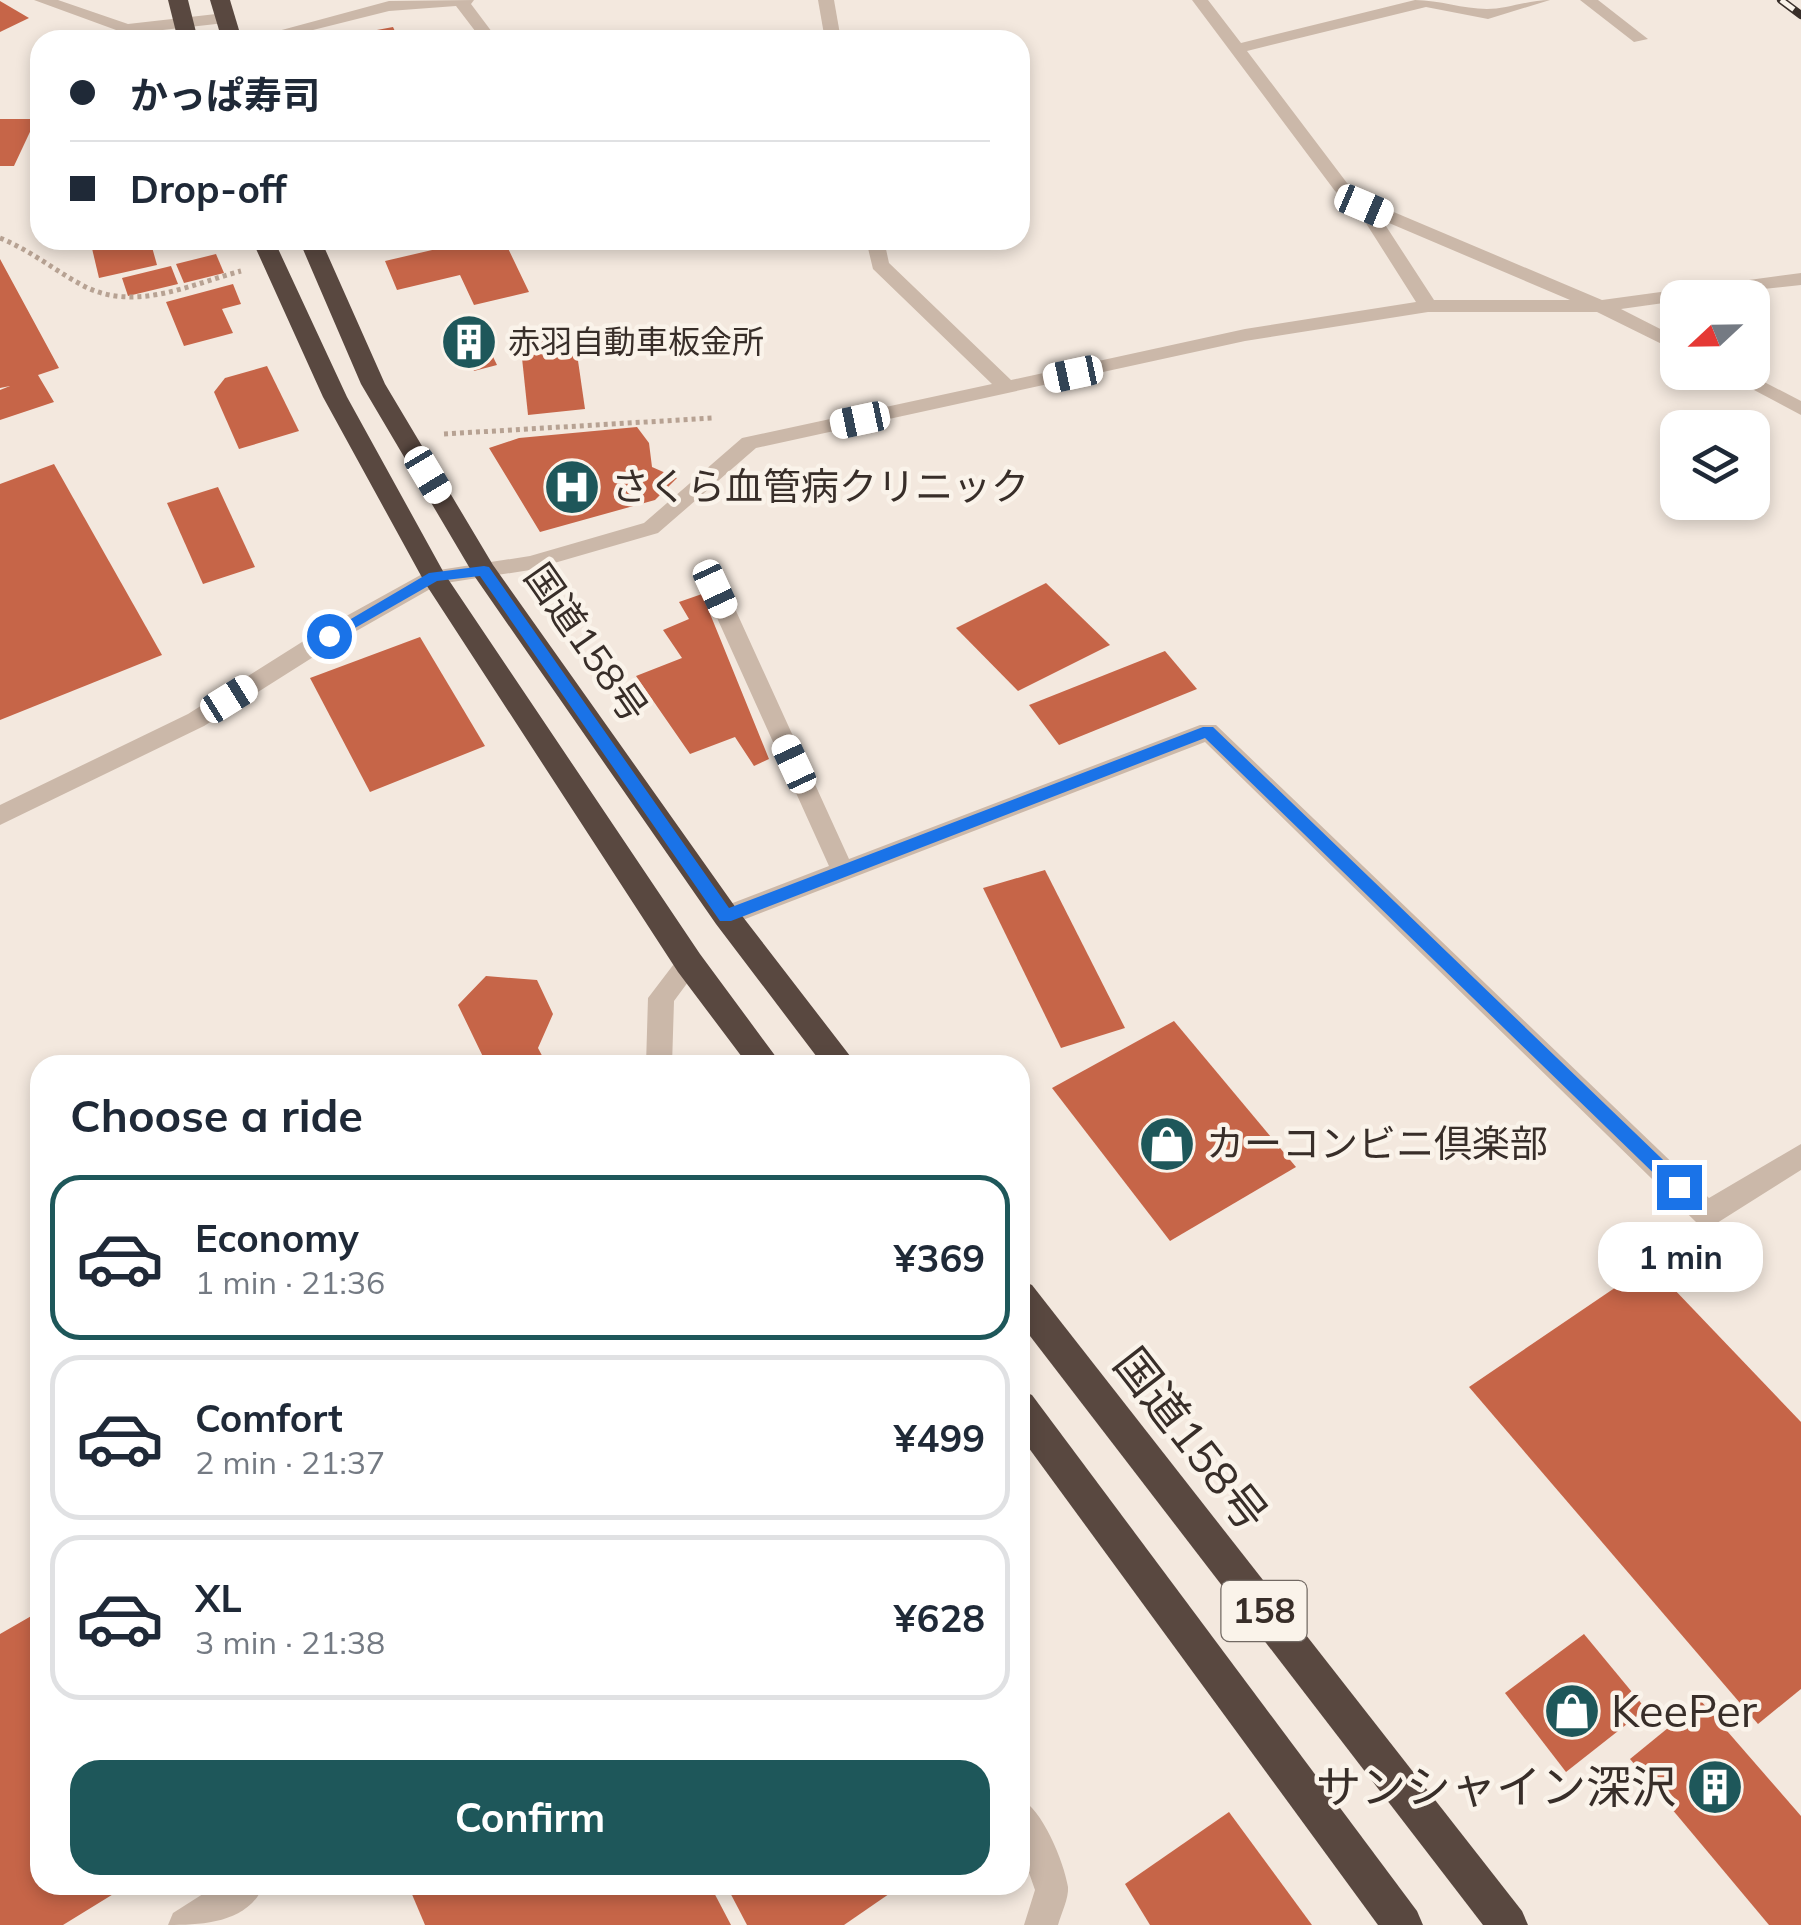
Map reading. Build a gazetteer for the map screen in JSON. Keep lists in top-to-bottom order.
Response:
{
  "streets": {
    "highway": ["国道158号", "158"]
  },
  "places": {
    "building": ["赤羽自動車板金所", "サンシャイン深沢"],
    "hospital": ["さくら血管病クリニック"],
    "shop": ["カーコンビニ倶楽部", "KeePer"]
  },
  "north": "left",
  "page": {
    "banner": ["かっぱ寿司", "Drop-off"],
    "heading": "Choose a ride",
    "list": [
      {
        "name": "Economy",
        "note": "1 min · 21:36",
        "value": "¥369"
      },
      {
        "name": "Comfort",
        "note": "2 min · 21:37",
        "value": "¥499"
      },
      {
        "name": "XL",
        "note": "3 min · 21:38",
        "value": "¥628"
      }
    ],
    "bubble": "1 min",
    "buttons": "Confirm"
  }
}
